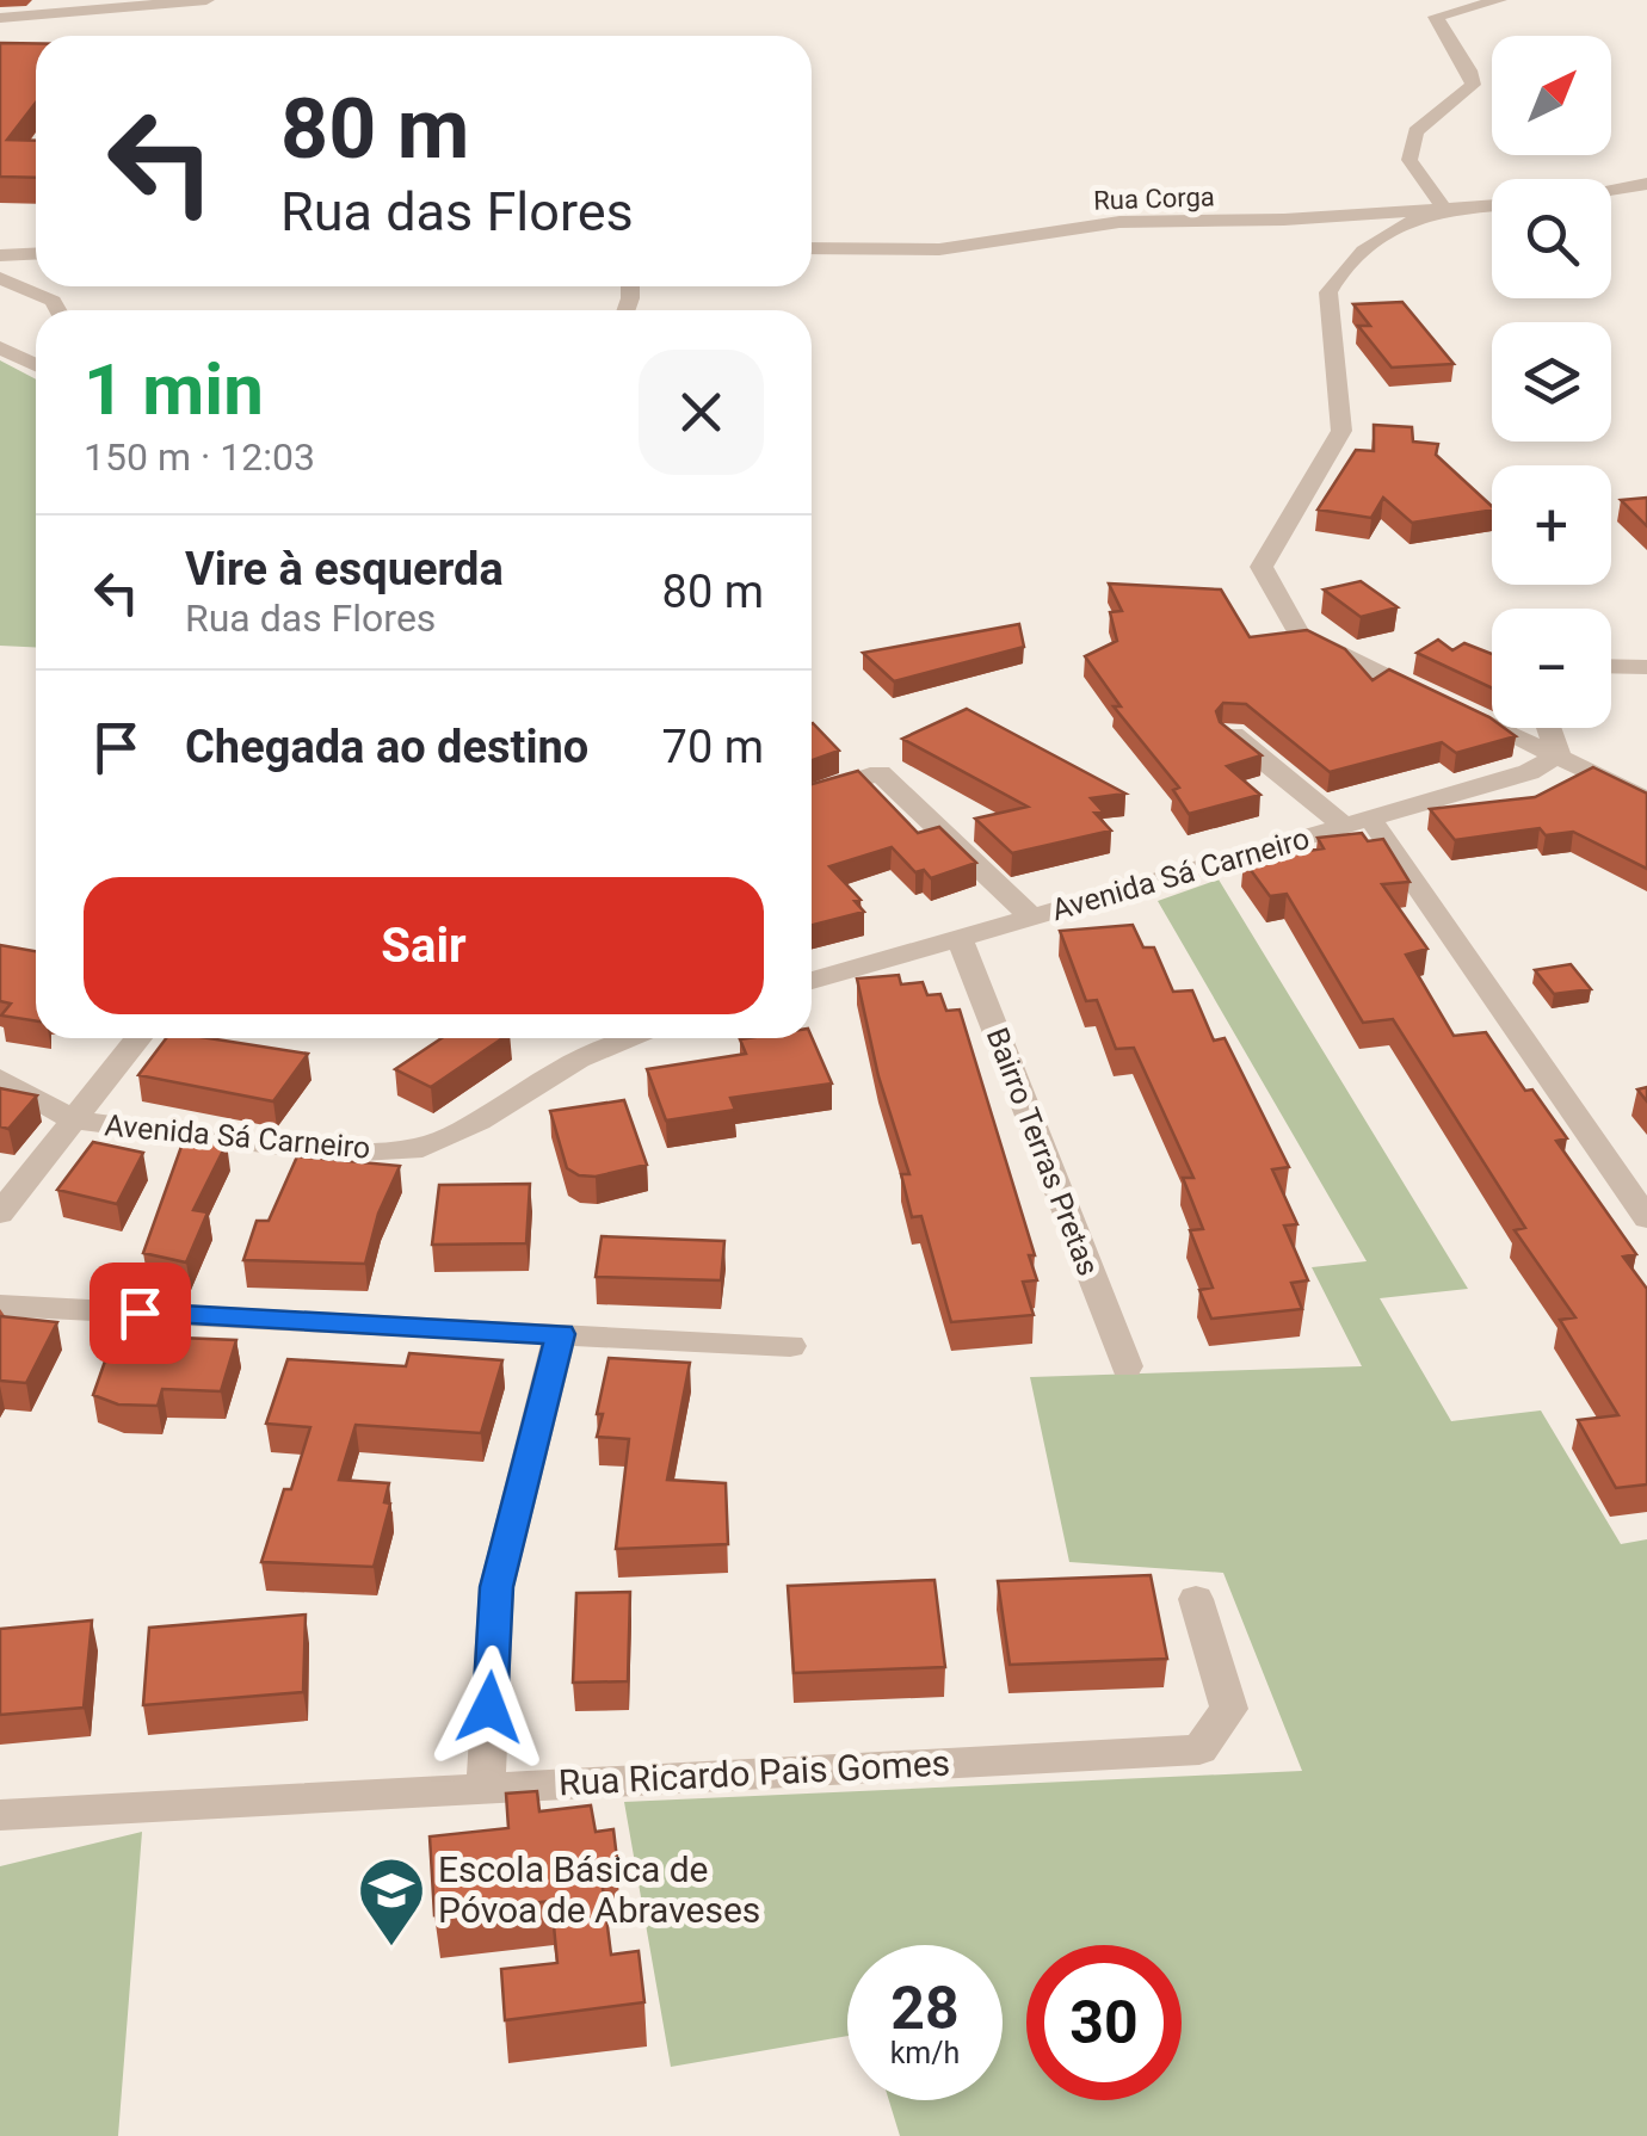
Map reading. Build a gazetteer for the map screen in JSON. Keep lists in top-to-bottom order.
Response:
{
  "streets": {
    "street": [
      "Rua Corga",
      "Avenida Sá Carneiro",
      "Bairro Terras Pretas",
      "Rua Ricardo Pais Gomes"
    ]
  },
  "crossings": [
    ["Avenida Sá Carneiro", "Bairro Terras Pretas"]
  ],
  "places": {
    "school or university": ["Escola Básica de Póvoa de Abraveses"]
  },
  "north": "top right",
  "page": {
    "map_buttons": ["+", "−"],
    "turn": ["80 m", "Rua das Flores"],
    "heading": ["1 min", "150 m · 12:03"],
    "list": [
      {
        "name": "Vire à esquerda",
        "note": "Rua das Flores",
        "value": "80 m"
      },
      {
        "name": "Chegada ao destino",
        "value": "70 m"
      }
    ],
    "buttons": "Sair",
    "speed": "28 km/h",
    "limit": "30"
  }
}
